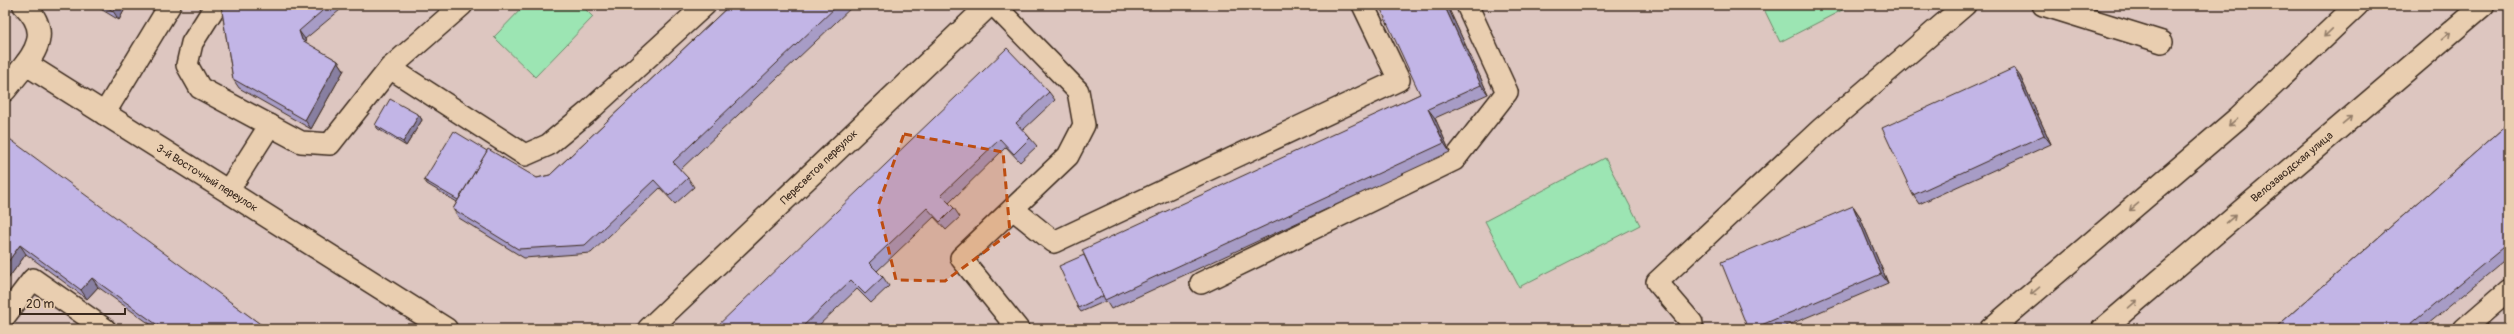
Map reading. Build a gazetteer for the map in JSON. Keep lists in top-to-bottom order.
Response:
{
  "streets": {
    "street": ["Пересветов переулок", "Велозаводская улица", "3-й Восточный переулок"]
  },
  "scale_bar": "20 m"
}
